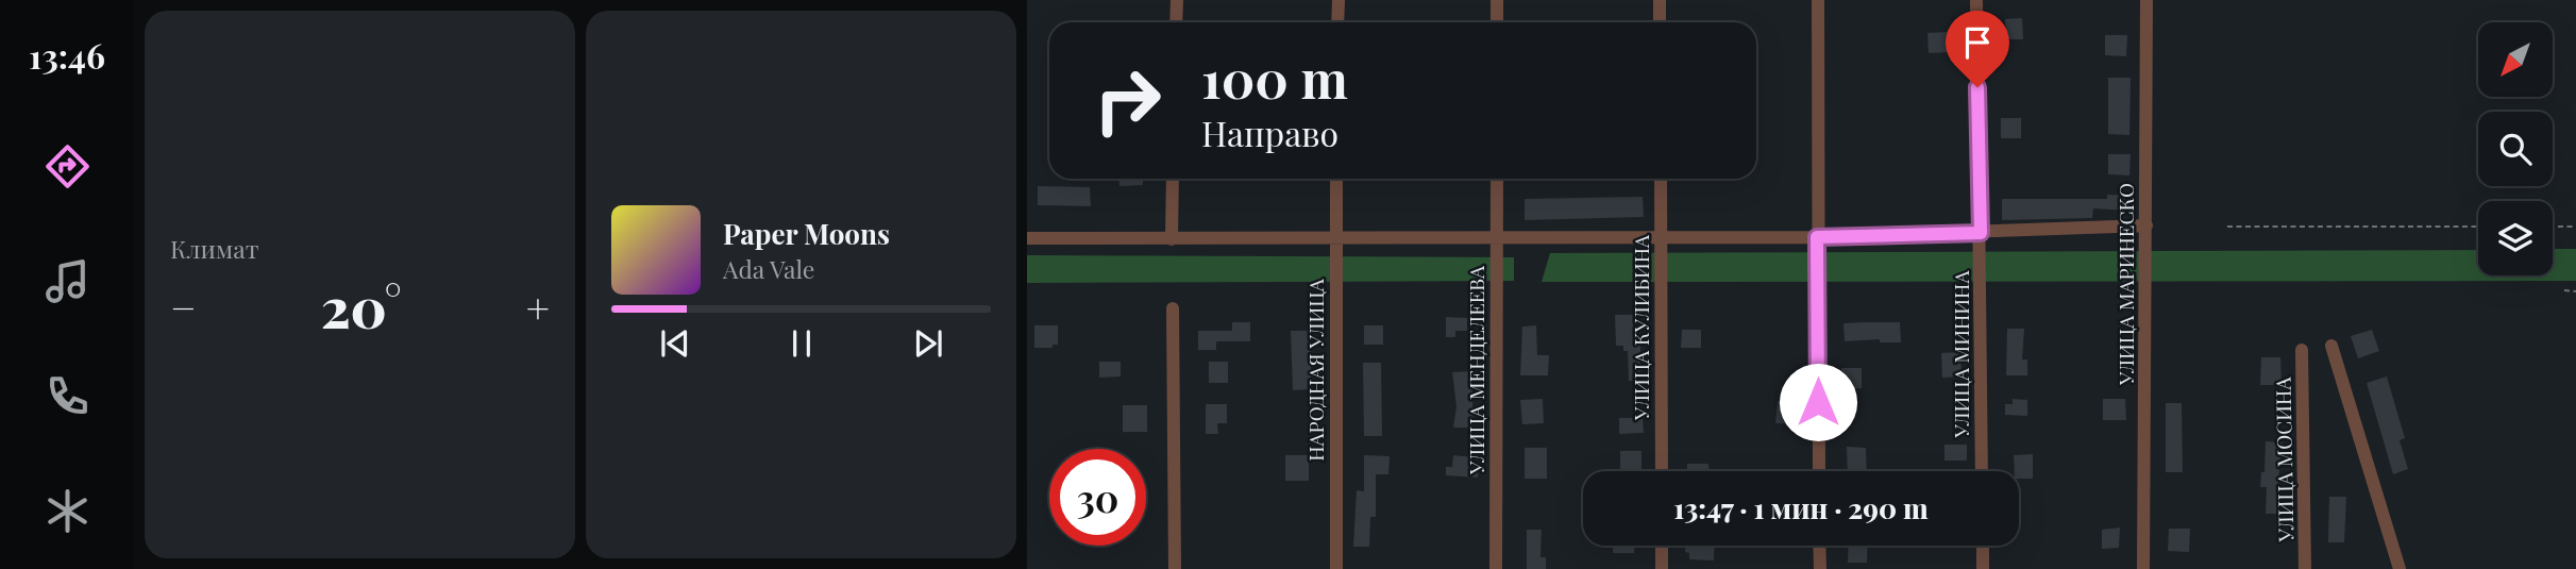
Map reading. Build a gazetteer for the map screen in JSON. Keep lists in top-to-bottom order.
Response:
{
  "streets": {
    "street": [
      "УЛИЦА МАРИНЕСКО",
      "УЛИЦА КУЛИБИНА",
      "УЛИЦА МИНИНА",
      "НАРОДНАЯ УЛИЦА",
      "УЛИЦА МЕНДЕЛЕЕВА",
      "УЛИЦА МОСИНА"
    ]
  },
  "north": "bottom left",
  "page": {
    "tabs": "13:46",
    "tile": "Климат",
    "turn": ["100 m", "Направо"],
    "song": ["Paper Moons", "Ada Vale"],
    "heat": ["−", "20°", "+"],
    "limit": "30",
    "trip": "13:47 · 1 мин · 290 m"
  }
}
